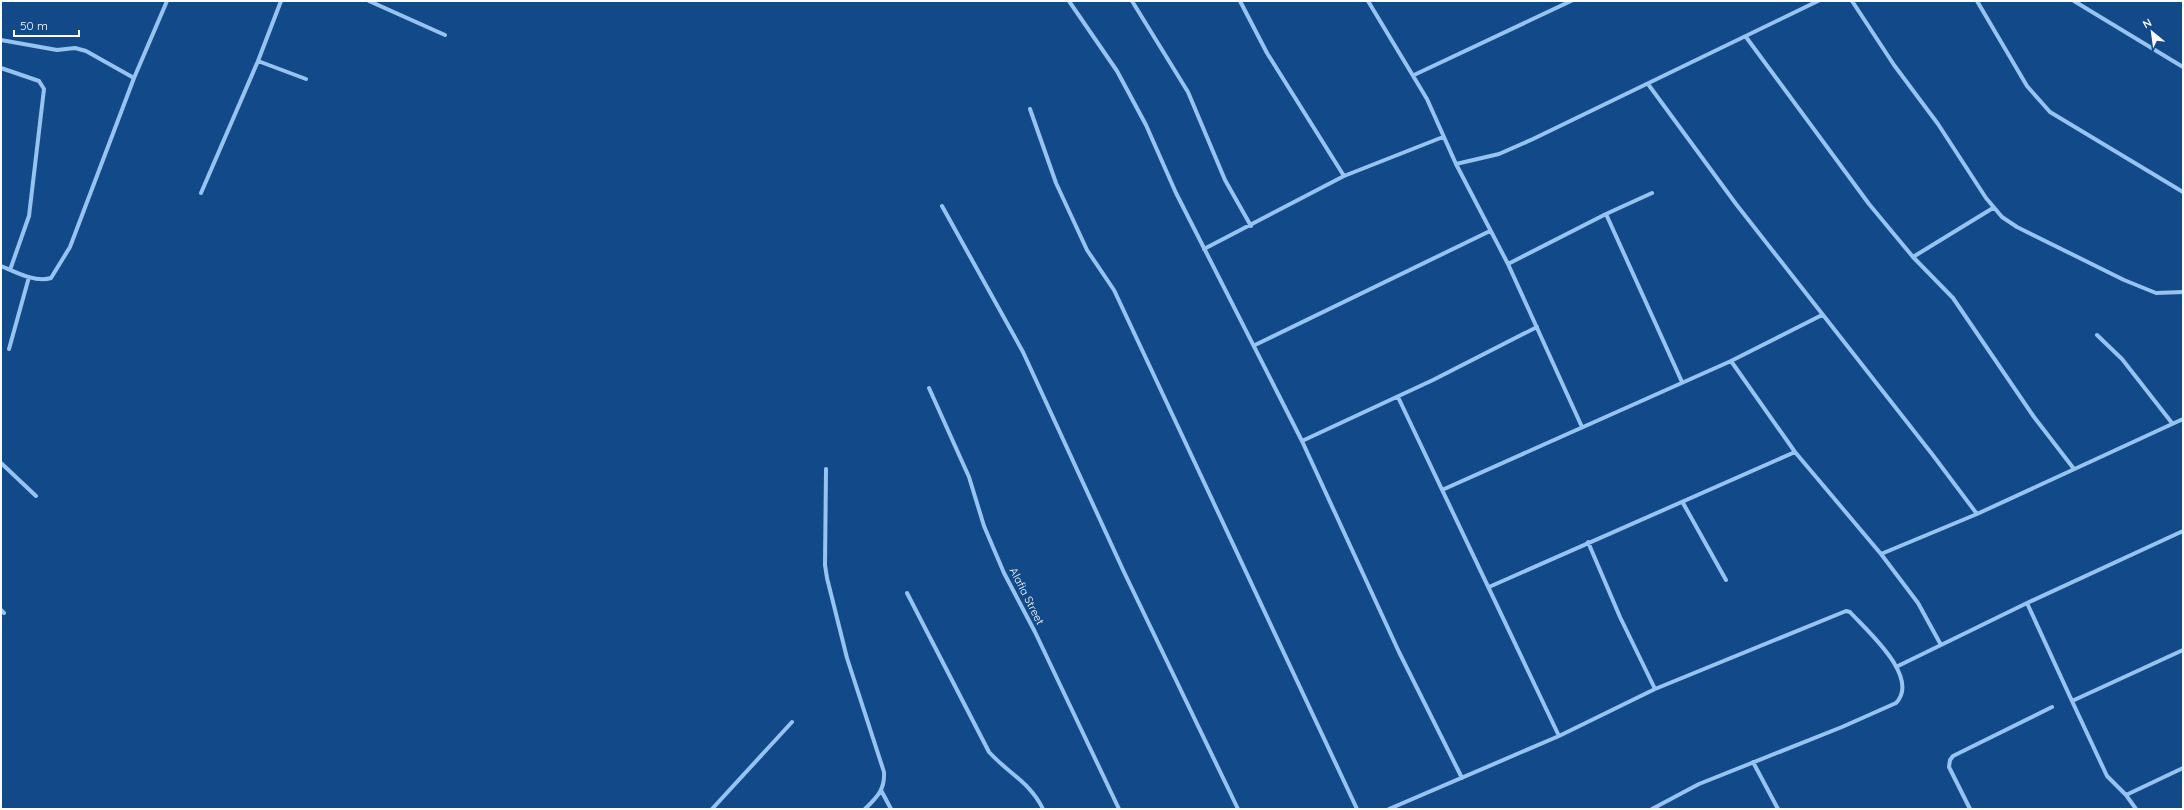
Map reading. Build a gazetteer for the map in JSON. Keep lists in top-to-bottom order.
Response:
{
  "streets": {
    "street": ["Alafia Street"]
  },
  "scale_bar": "50 m",
  "north": "top left"
}
